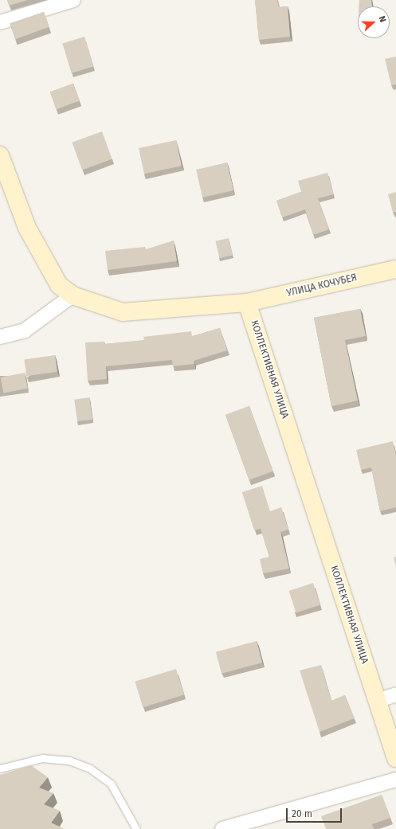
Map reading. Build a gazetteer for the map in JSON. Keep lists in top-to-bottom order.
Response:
{
  "streets": {
    "street": ["УЛИЦА КОЧУБЕЯ", "КОЛЛЕКТИВНАЯ УЛИЦА"]
  },
  "crossings": [
    ["УЛИЦА КОЧУБЕЯ", "КОЛЛЕКТИВНАЯ УЛИЦА"]
  ],
  "scale_bar": "20 m",
  "north": "right"
}
